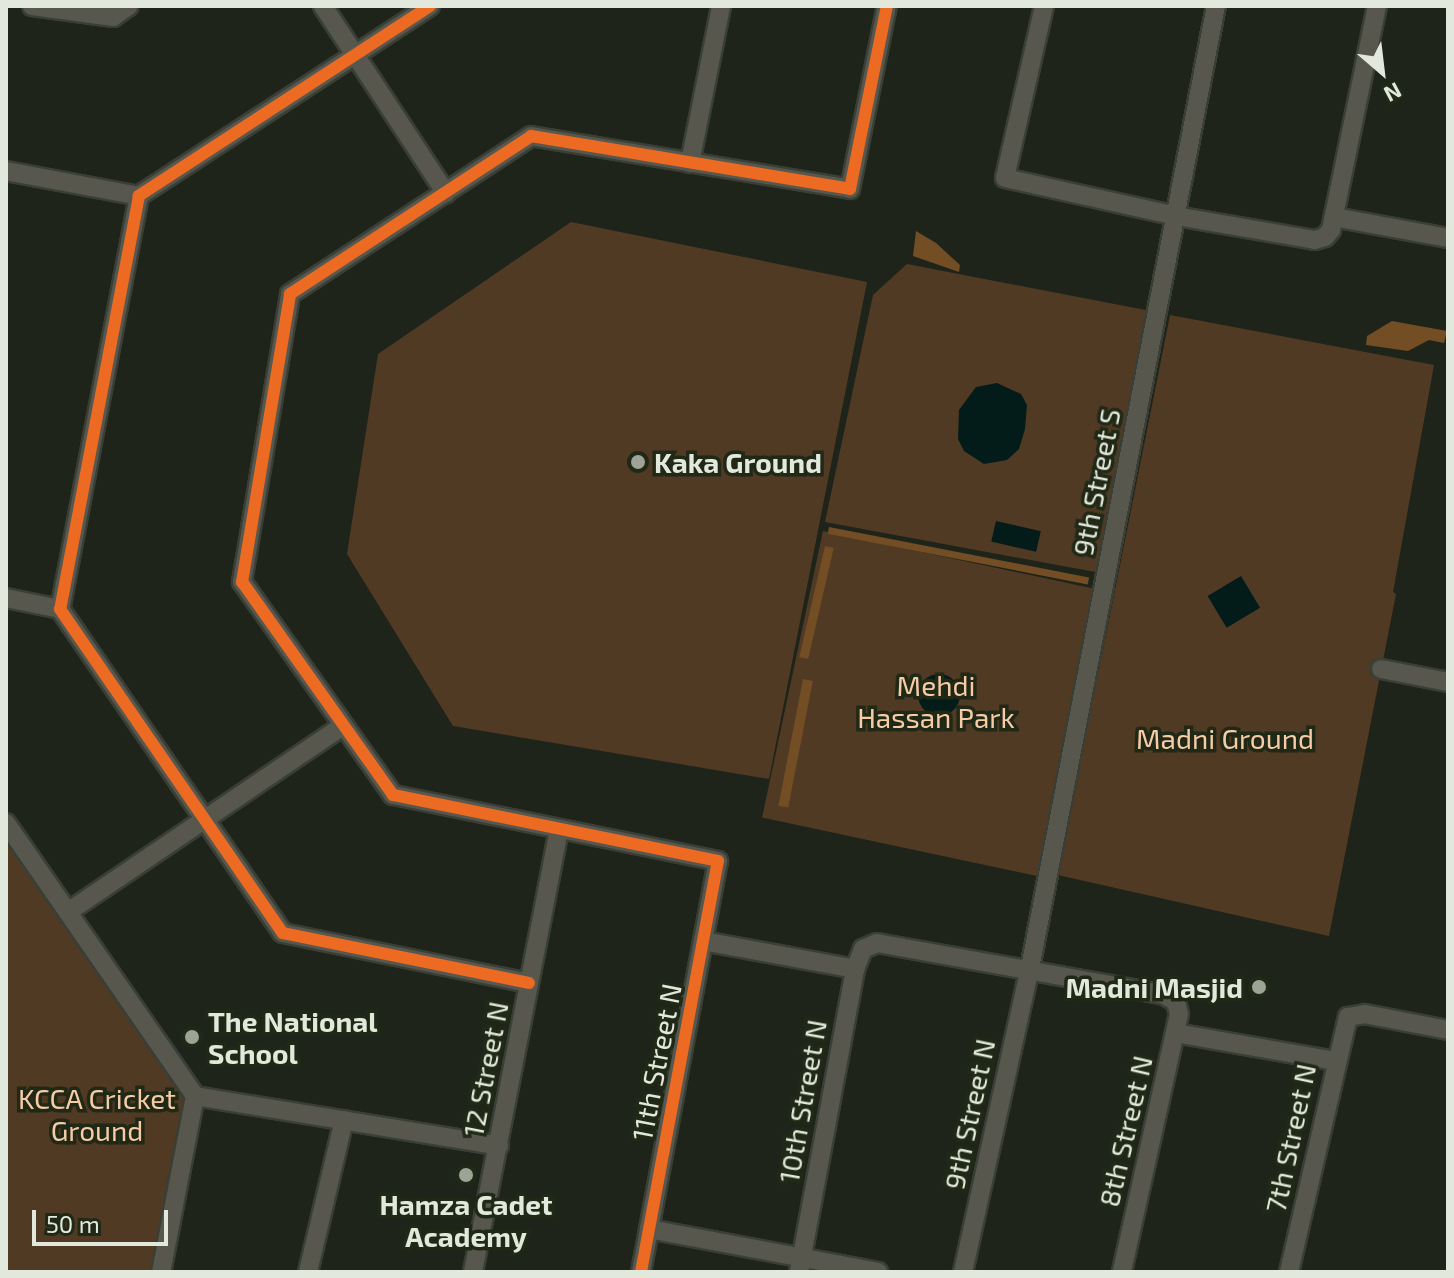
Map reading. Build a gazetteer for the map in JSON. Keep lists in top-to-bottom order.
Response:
{
  "streets": {
    "street": [
      "9th Street S",
      "11th Street N",
      "12 Street N",
      "10th Street N",
      "9th Street N",
      "8th Street N",
      "7th Street N"
    ]
  },
  "crossings": [
    ["9th Street S", "10th Street N"],
    ["9th Street S", "9th Street N"],
    ["9th Street S", "8th Street N"],
    ["11th Street N", "12 Street N"],
    ["10th Street N", "9th Street N"],
    ["10th Street N", "8th Street N"],
    ["9th Street N", "8th Street N"]
  ],
  "parks": ["Mehdi Hassan Park", "Madni Ground", "KCCA Cricket Ground"],
  "places": [
    "Kaka Ground",
    "Madni Masjid",
    "The National School",
    "Hamza Cadet Academy"
  ],
  "scale_bar": "50 m",
  "north": "bottom right"
}
